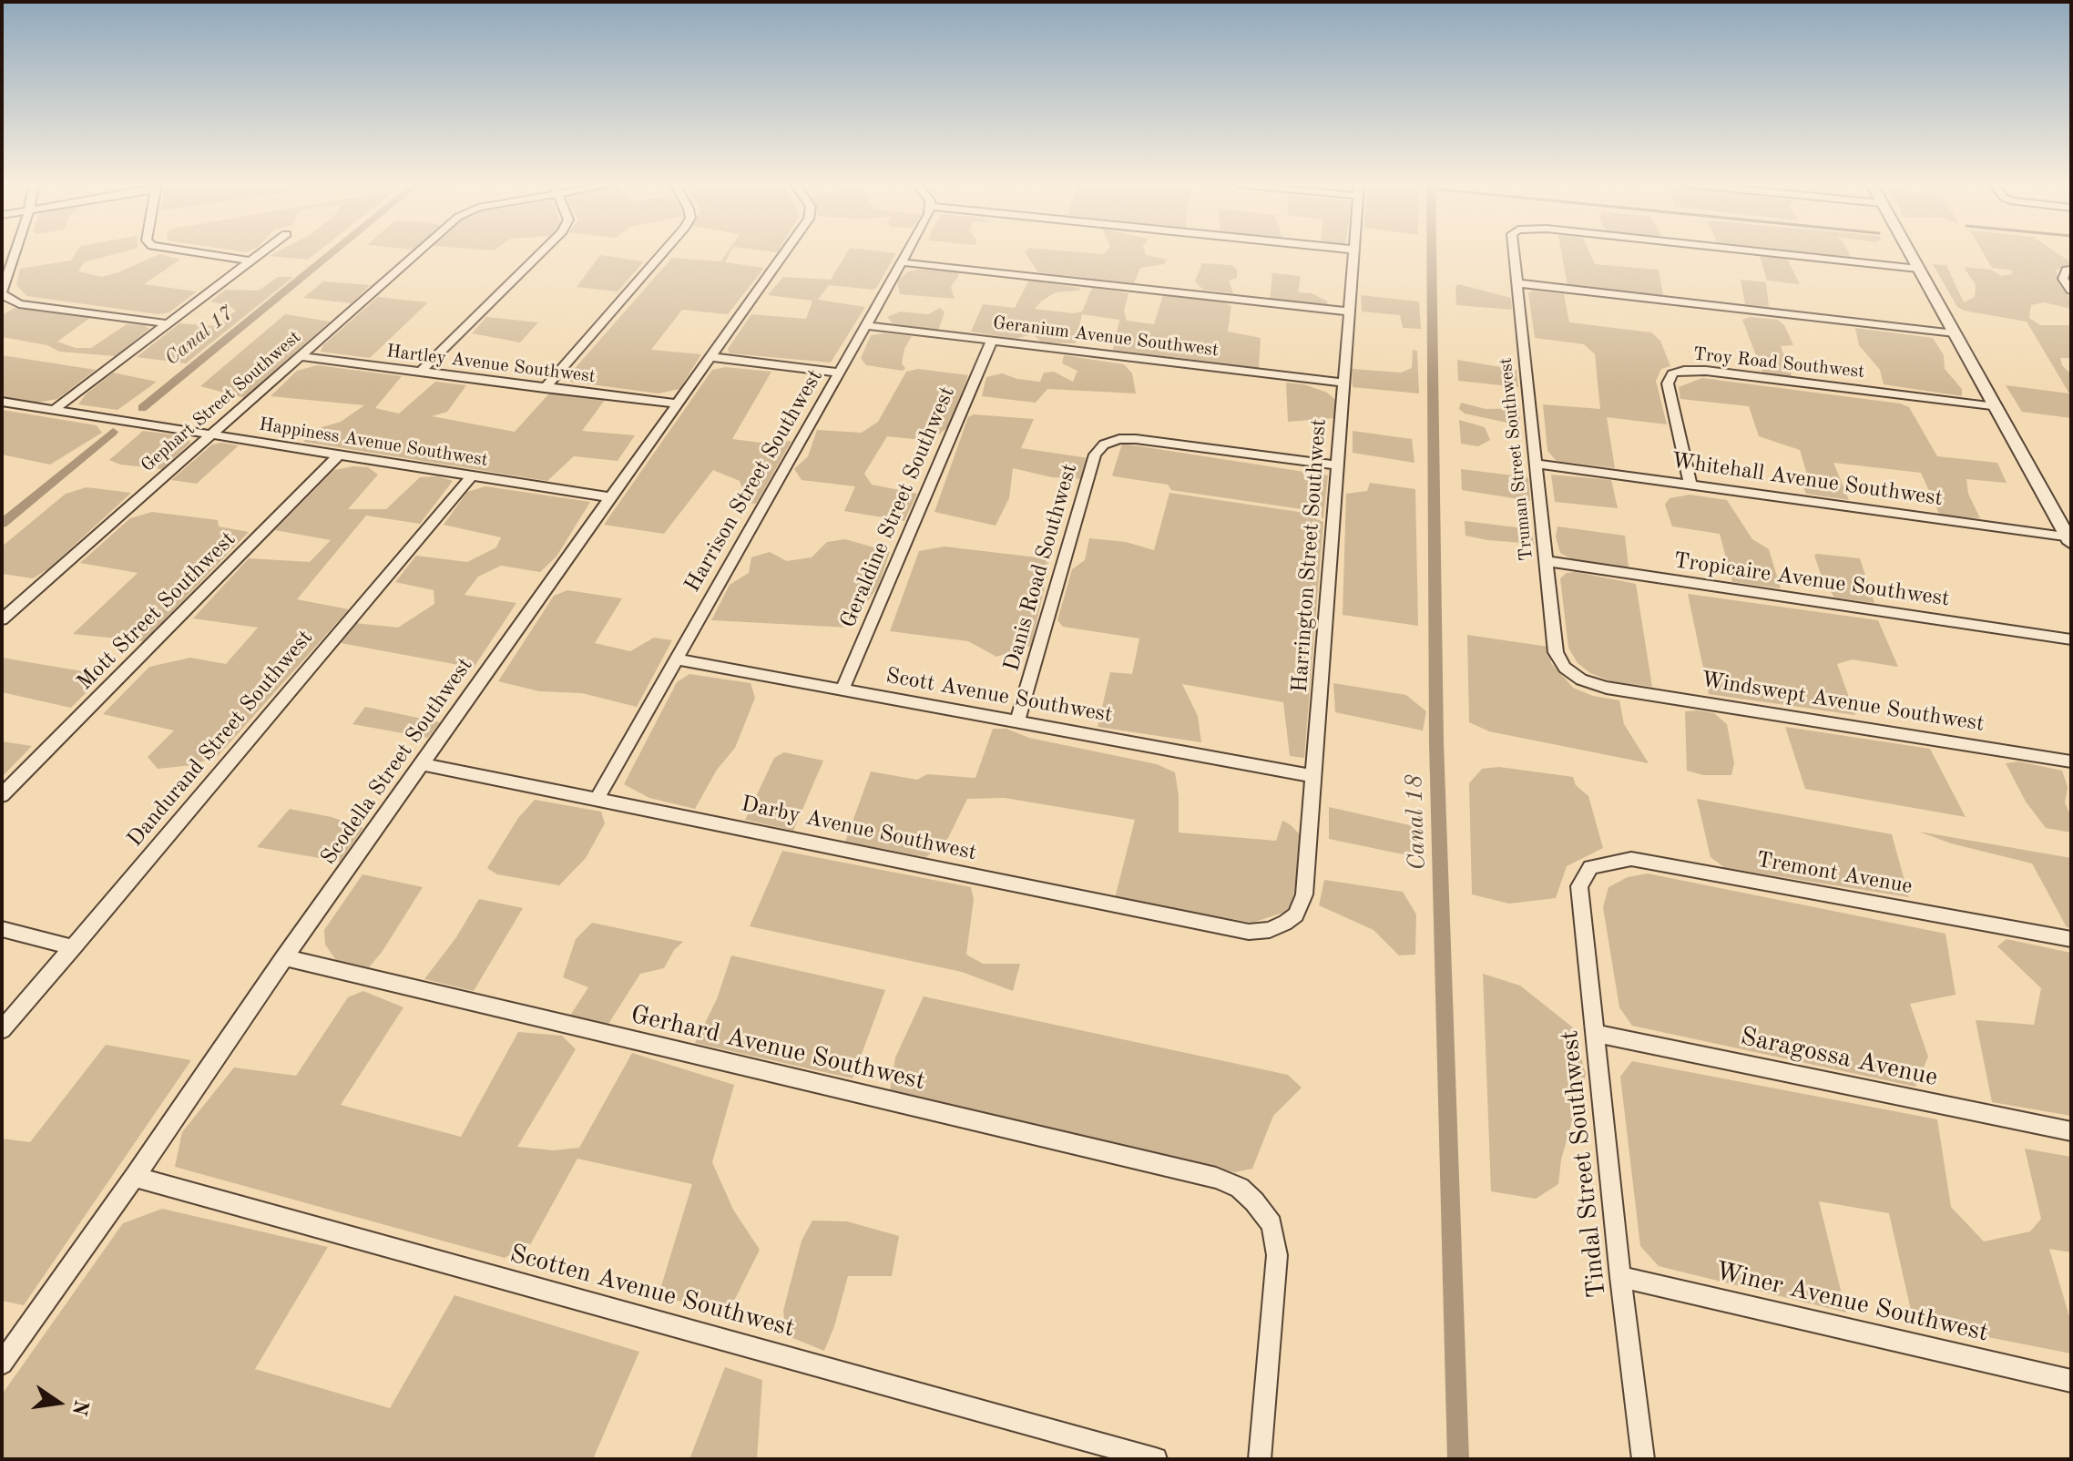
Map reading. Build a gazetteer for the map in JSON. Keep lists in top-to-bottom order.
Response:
{
  "streets": {
    "street": [
      "Geranium Avenue Southwest",
      "Troy Road Southwest",
      "Hartley Avenue Southwest",
      "Gephart Street Southwest",
      "Happiness Avenue Southwest",
      "Truman Street Southwest",
      "Whitehall Avenue Southwest",
      "Harrison Street Southwest",
      "Geraldine Street Southwest",
      "Harrington Street Southwest",
      "Danis Road Southwest",
      "Tropicaire Avenue Southwest",
      "Mott Street Southwest",
      "Scott Avenue Southwest",
      "Windswept Avenue Southwest",
      "Dandurand Street Southwest",
      "Scodella Street Southwest",
      "Darby Avenue Southwest",
      "Tremont Avenue",
      "Gerhard Avenue Southwest",
      "Saragossa Avenue",
      "Tindal Street Southwest",
      "Scotten Avenue Southwest",
      "Winer Avenue Southwest"
    ]
  },
  "crossings": [
    ["Geranium Avenue Southwest", "Harrison Street Southwest"],
    ["Geranium Avenue Southwest", "Geraldine Street Southwest"],
    ["Geranium Avenue Southwest", "Harrington Street Southwest"],
    ["Troy Road Southwest", "Whitehall Avenue Southwest"],
    ["Hartley Avenue Southwest", "Gephart Street Southwest"],
    ["Hartley Avenue Southwest", "Scodella Street Southwest"],
    ["Gephart Street Southwest", "Happiness Avenue Southwest"],
    ["Happiness Avenue Southwest", "Mott Street Southwest"],
    ["Happiness Avenue Southwest", "Dandurand Street Southwest"],
    ["Happiness Avenue Southwest", "Scodella Street Southwest"],
    ["Truman Street Southwest", "Whitehall Avenue Southwest"],
    ["Truman Street Southwest", "Tropicaire Avenue Southwest"],
    ["Truman Street Southwest", "Windswept Avenue Southwest"],
    ["Harrison Street Southwest", "Scott Avenue Southwest"],
    ["Harrison Street Southwest", "Darby Avenue Southwest"],
    ["Geraldine Street Southwest", "Scott Avenue Southwest"],
    ["Harrington Street Southwest", "Danis Road Southwest"],
    ["Harrington Street Southwest", "Scott Avenue Southwest"],
    ["Harrington Street Southwest", "Darby Avenue Southwest"],
    ["Danis Road Southwest", "Scott Avenue Southwest"],
    ["Scodella Street Southwest", "Darby Avenue Southwest"],
    ["Scodella Street Southwest", "Gerhard Avenue Southwest"],
    ["Scodella Street Southwest", "Scotten Avenue Southwest"],
    ["Tremont Avenue", "Tindal Street Southwest"],
    ["Saragossa Avenue", "Tindal Street Southwest"],
    ["Tindal Street Southwest", "Winer Avenue Southwest"]
  ],
  "water": ["Canal 17", "Canal 18"],
  "north": "right"
}
